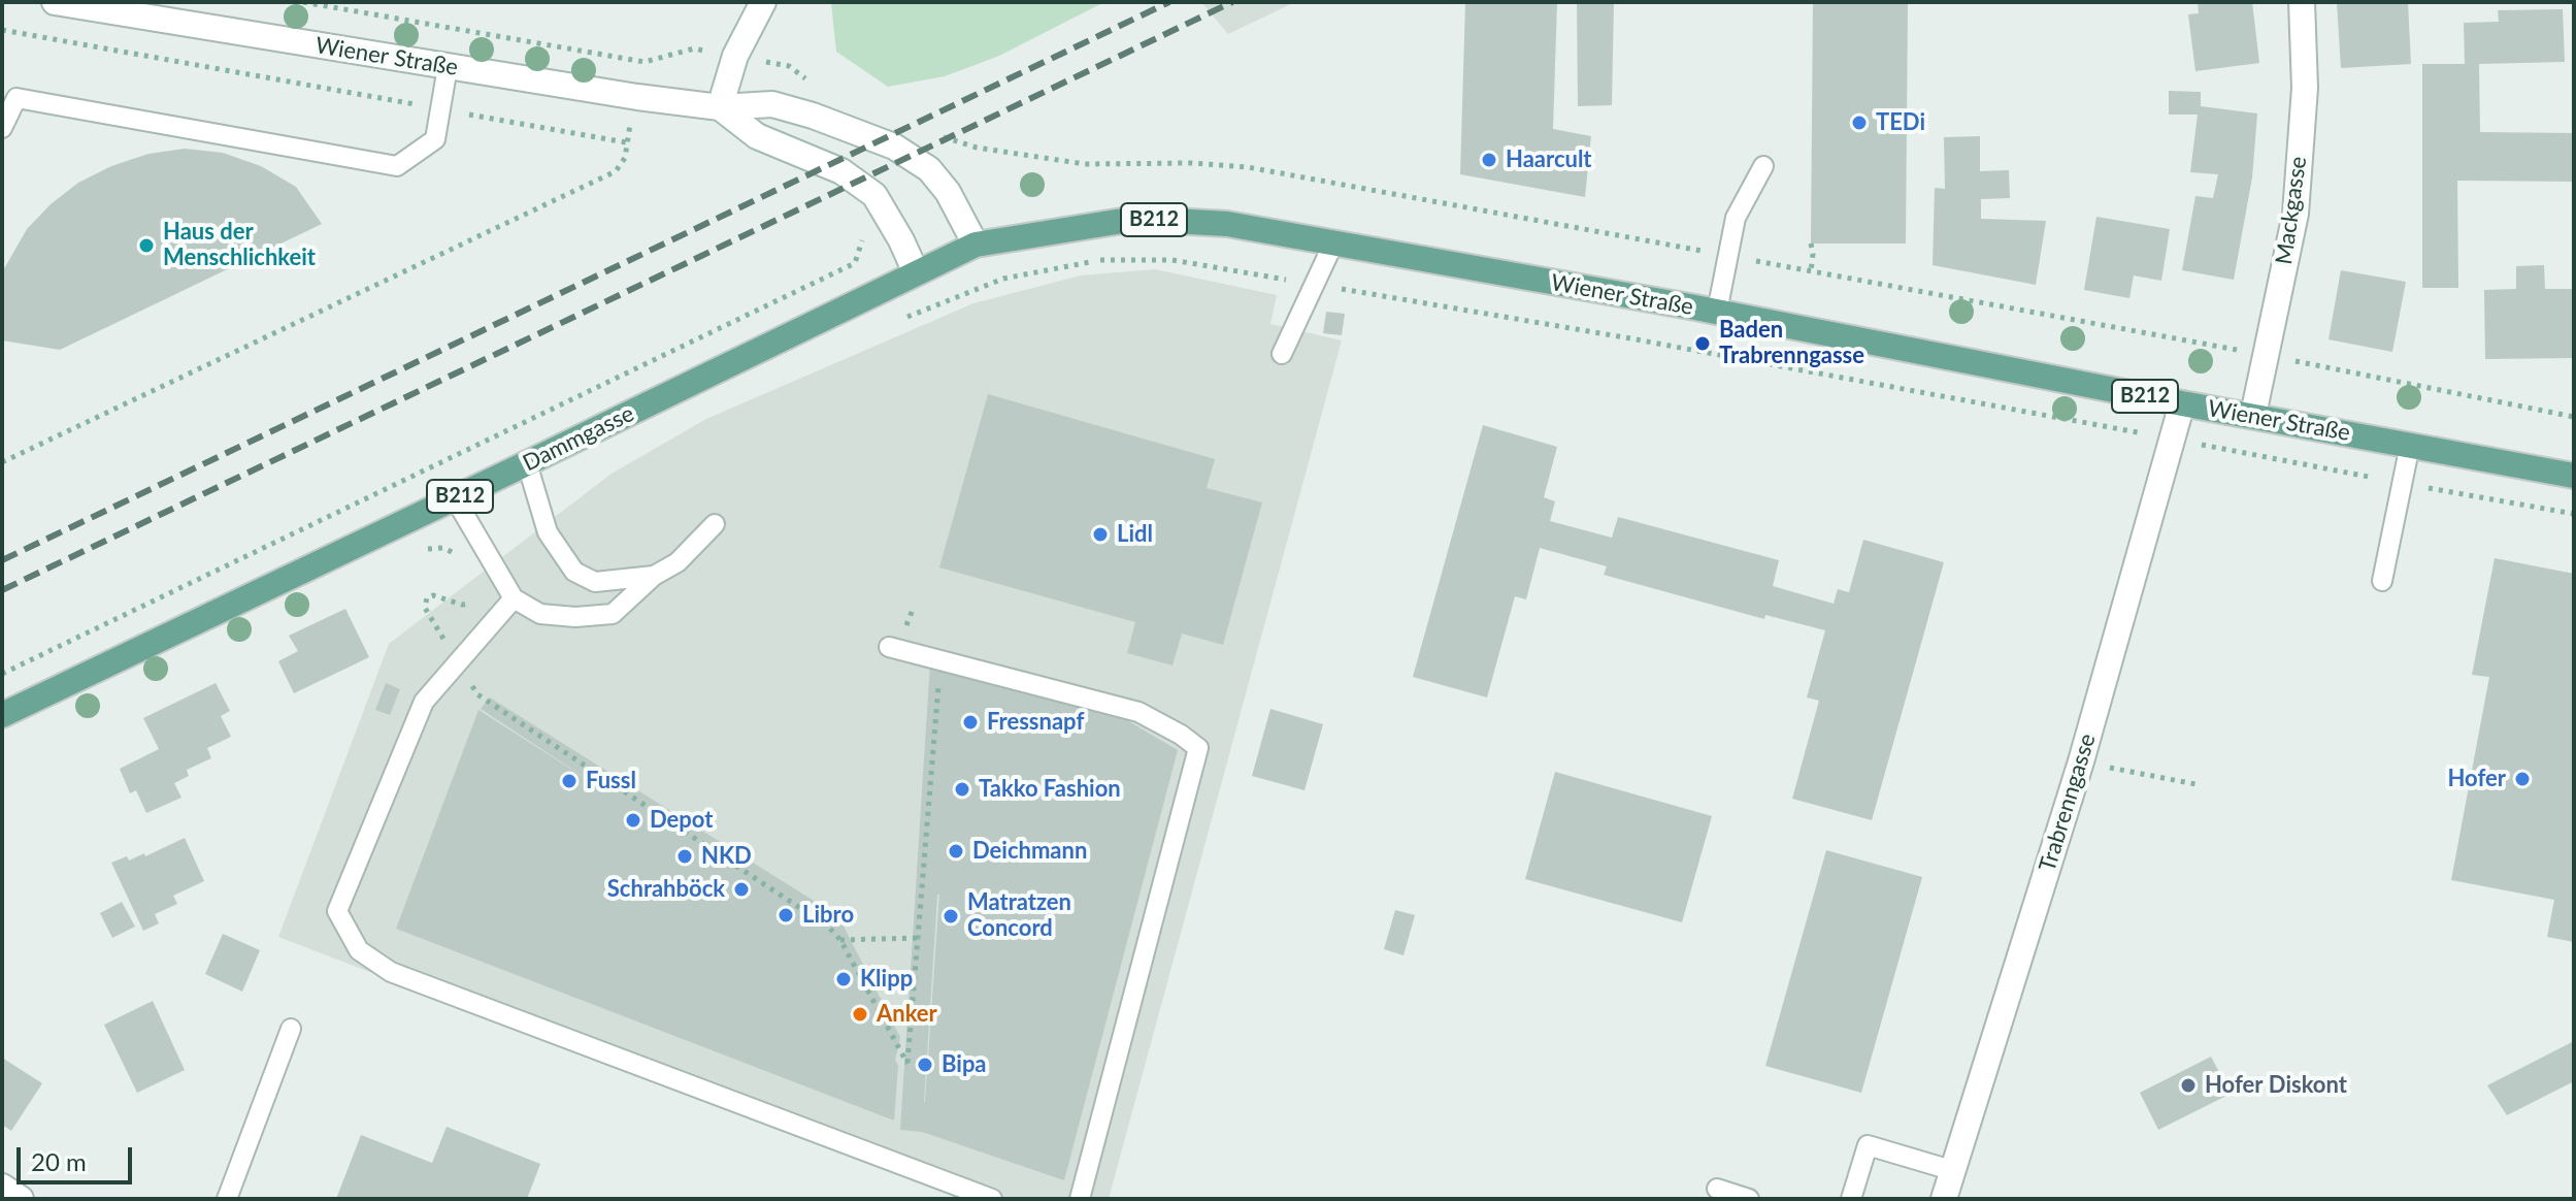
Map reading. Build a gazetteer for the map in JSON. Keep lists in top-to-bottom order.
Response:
{
  "streets": {
    "main road": ["Wiener Straße", "B212", "Dammgasse"],
    "street": ["Mackgasse", "Trabrenngasse"]
  },
  "crossings": [
    ["Wiener Straße", "Mackgasse"],
    ["Wiener Straße", "Dammgasse"],
    ["Wiener Straße", "Trabrenngasse"]
  ],
  "places": [
    "TEDi",
    "Haarcult",
    "Haus der Menschlichkeit",
    "Baden Trabrenngasse",
    "Lidl",
    "Fressnapf",
    "Hofer",
    "Fussl",
    "Takko Fashion",
    "Depot",
    "Deichmann",
    "NKD",
    "Schrahböck",
    "Libro",
    "Matratzen Concord",
    "Klipp",
    "Anker",
    "Bipa",
    "Hofer Diskont"
  ],
  "scale_bar": "20 m"
}
